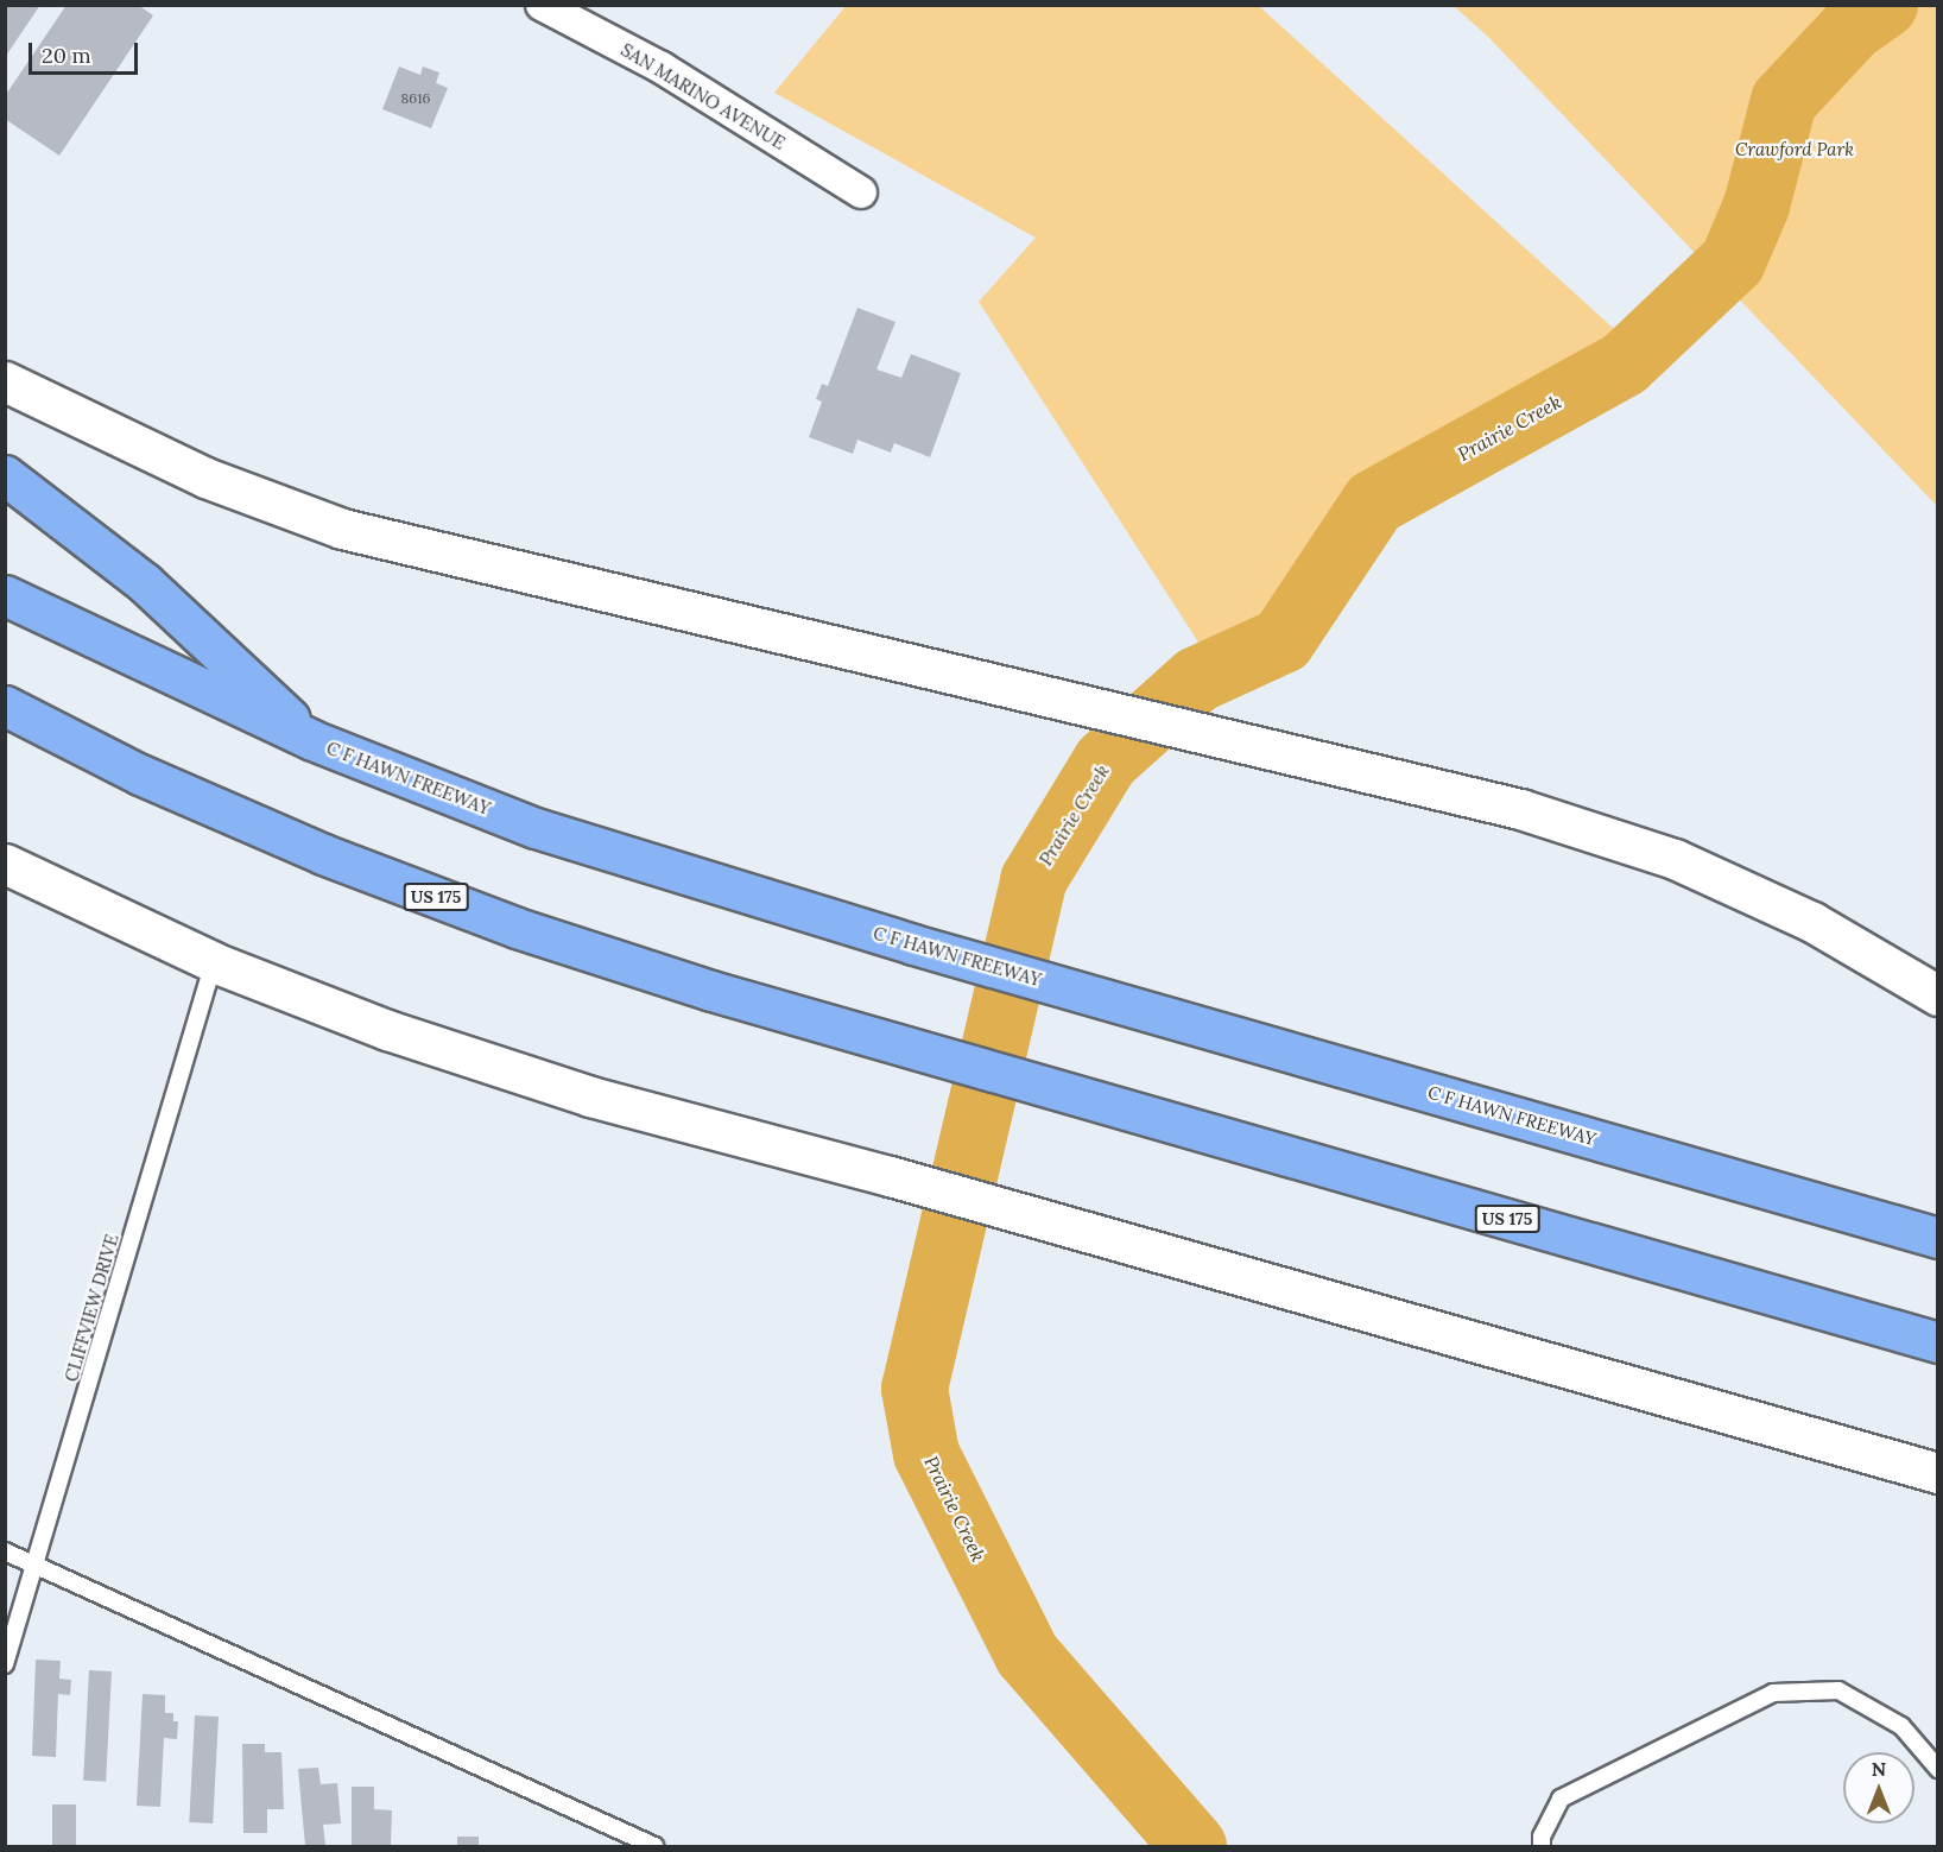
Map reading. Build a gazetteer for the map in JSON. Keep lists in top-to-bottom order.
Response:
{
  "streets": {
    "highway": ["C F HAWN FREEWAY", "US 175"],
    "street": ["SAN MARINO AVENUE"],
    "lane": ["CLIFFVIEW DRIVE"]
  },
  "water": ["Prairie Creek"],
  "parks": ["Crawford Park"],
  "house_numbers": ["8616"],
  "scale_bar": "20 m",
  "north": "top"
}
